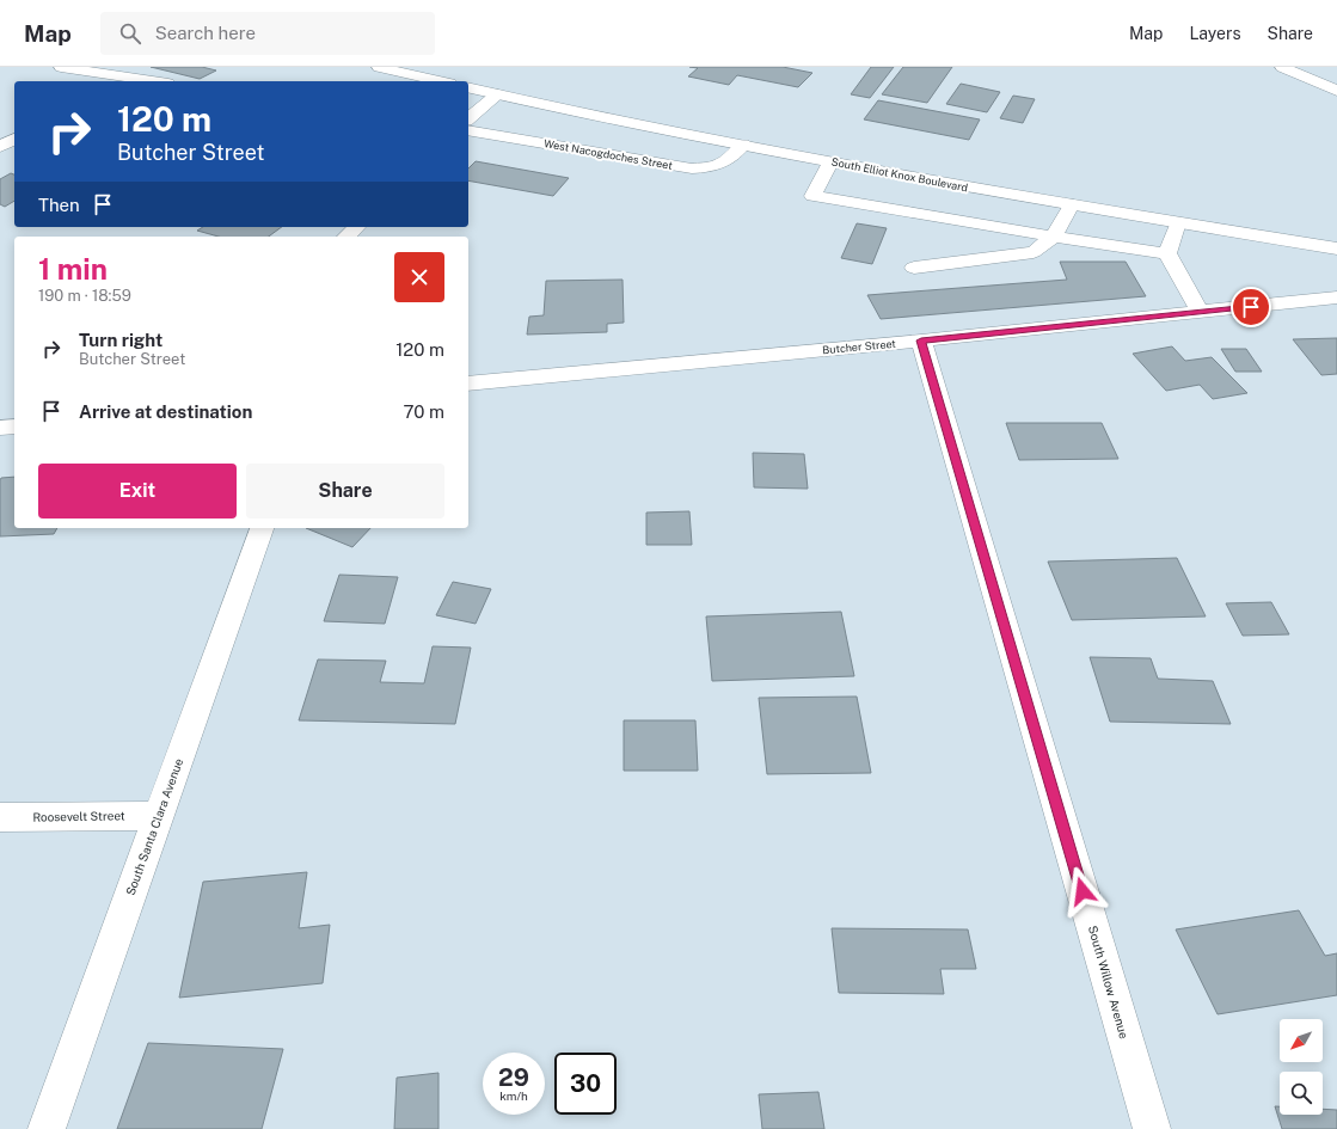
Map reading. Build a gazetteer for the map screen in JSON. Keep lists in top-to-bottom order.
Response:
{
  "streets": {
    "street": [
      "West Nacogdoches Street",
      "South Elliot Knox Boulevard",
      "Butcher Street",
      "Roosevelt Street",
      "South Santa Clara Avenue",
      "South Willow Avenue"
    ]
  },
  "crossings": [
    ["West Nacogdoches Street", "South Elliot Knox Boulevard"],
    ["Butcher Street", "South Willow Avenue"],
    ["Roosevelt Street", "South Santa Clara Avenue"]
  ],
  "north": "bottom left",
  "page": {
    "header": "Map",
    "search": "Search here",
    "nav": ["Map", "Layers", "Share"],
    "turn": ["120 m", "Butcher Street"],
    "then": "Then",
    "heading": ["1 min", "190 m · 18:59"],
    "list": [
      {
        "name": "Turn right",
        "note": "Butcher Street",
        "value": "120 m"
      },
      {
        "name": "Arrive at destination",
        "value": "70 m"
      }
    ],
    "buttons": ["Exit", "Share"],
    "speed": "29 km/h",
    "limit": "30"
  }
}
